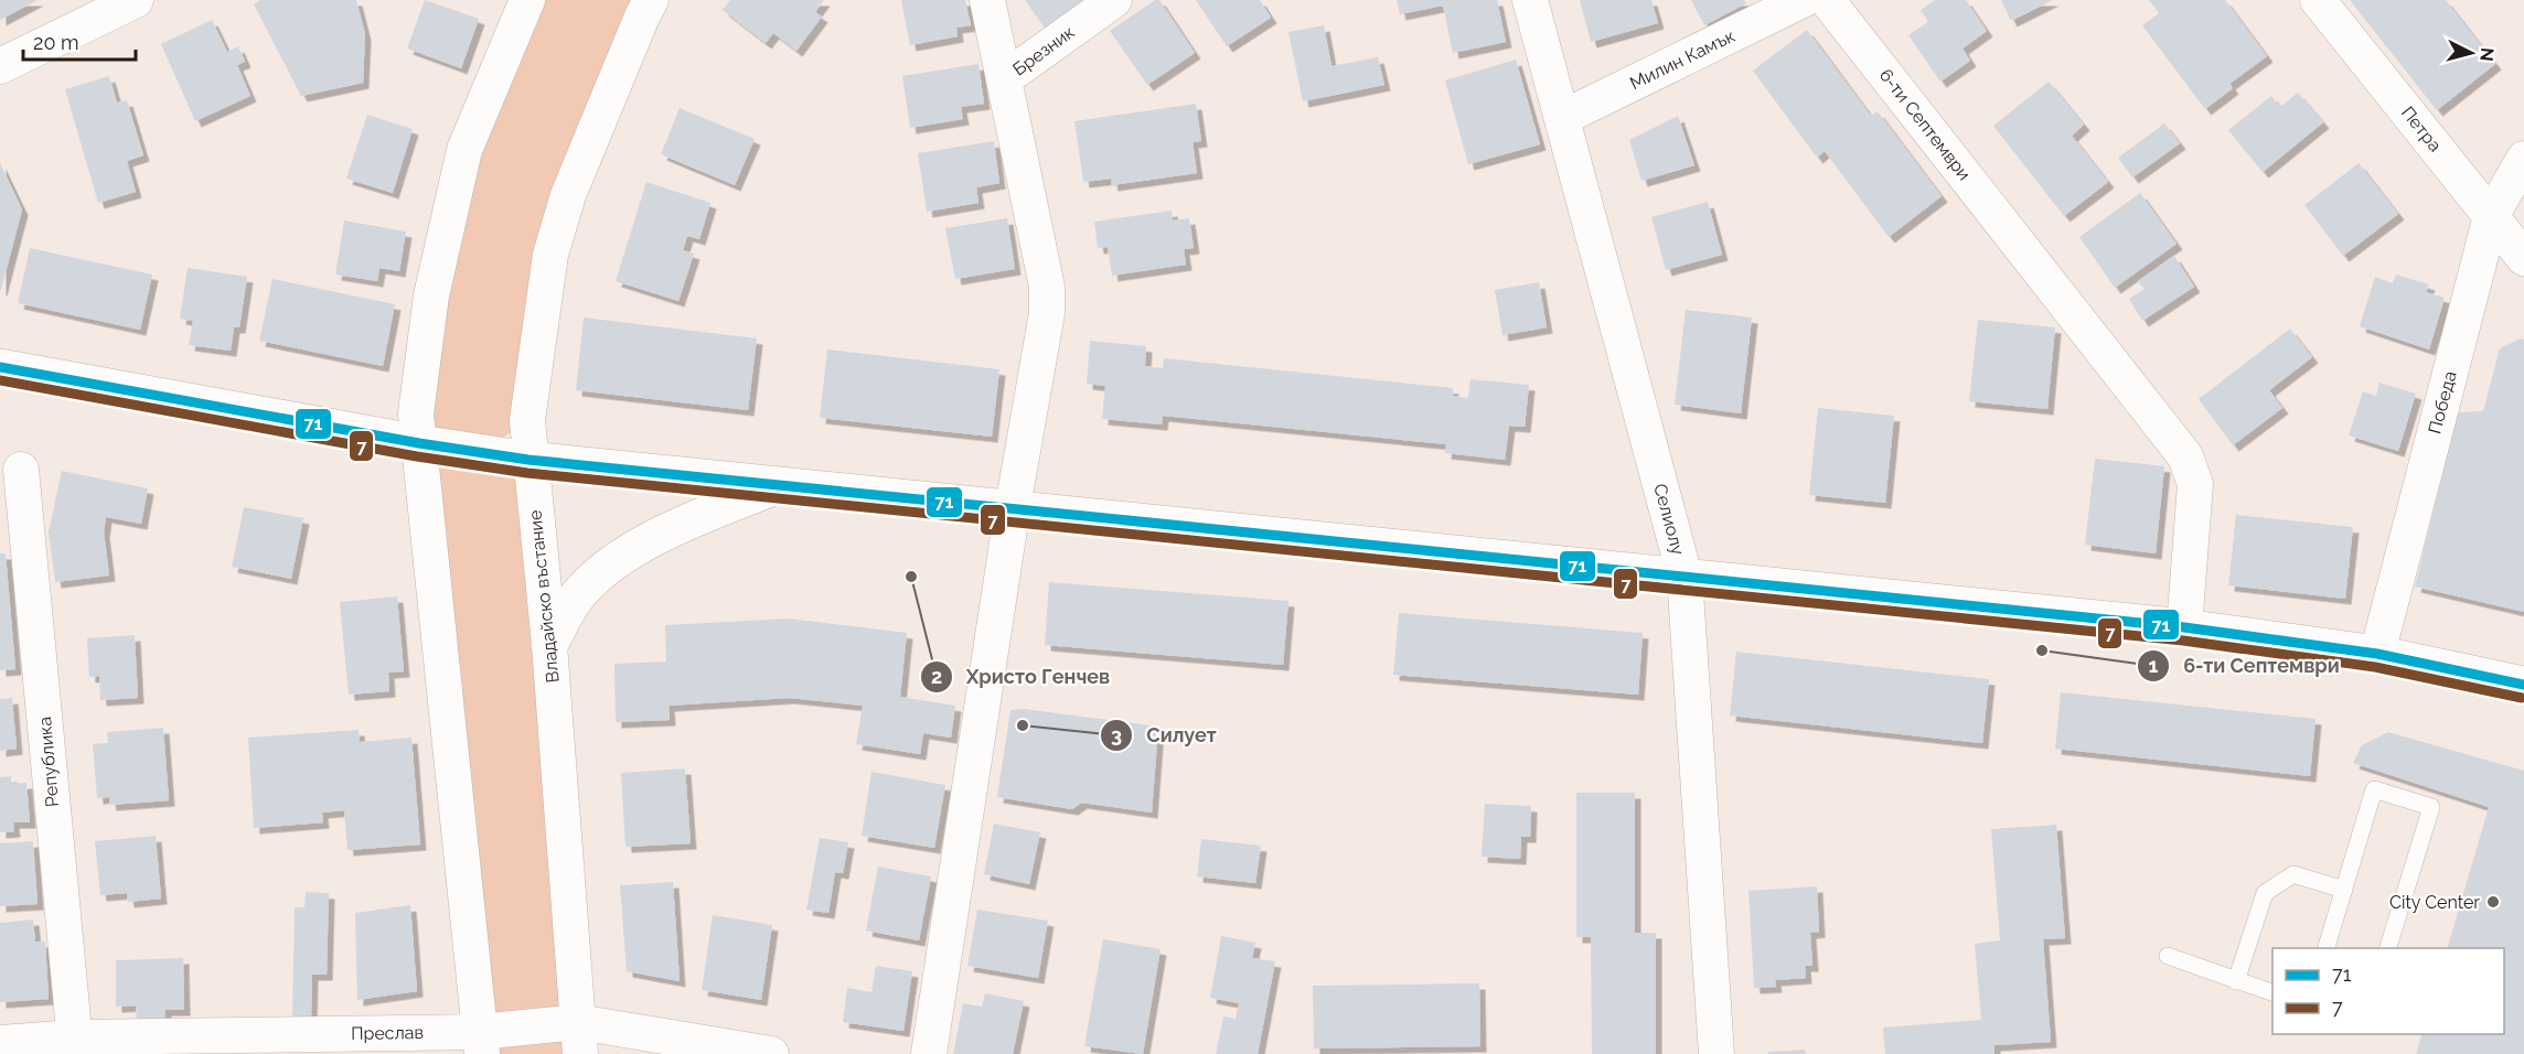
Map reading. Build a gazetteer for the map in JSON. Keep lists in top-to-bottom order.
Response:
{
  "streets": {
    "street": [
      "Брезник",
      "Милин Камък",
      "6-ти Септември",
      "Петра",
      "Победа",
      "Селиолу",
      "Владайско въстание",
      "Република",
      "Преслав"
    ]
  },
  "crossings": [
    ["Милин Камък", "Селиолу"],
    ["Петра", "Победа"],
    ["Владайско въстание", "Преслав"],
    ["Република", "Преслав"]
  ],
  "places": [
    "Христо Генчев",
    "6-ти Септември",
    "Силует",
    "City Center"
  ],
  "lines": ["transit line 71", "transit line 7"],
  "legend": ["71", "7"],
  "scale_bar": "20 m",
  "north": "right"
}
